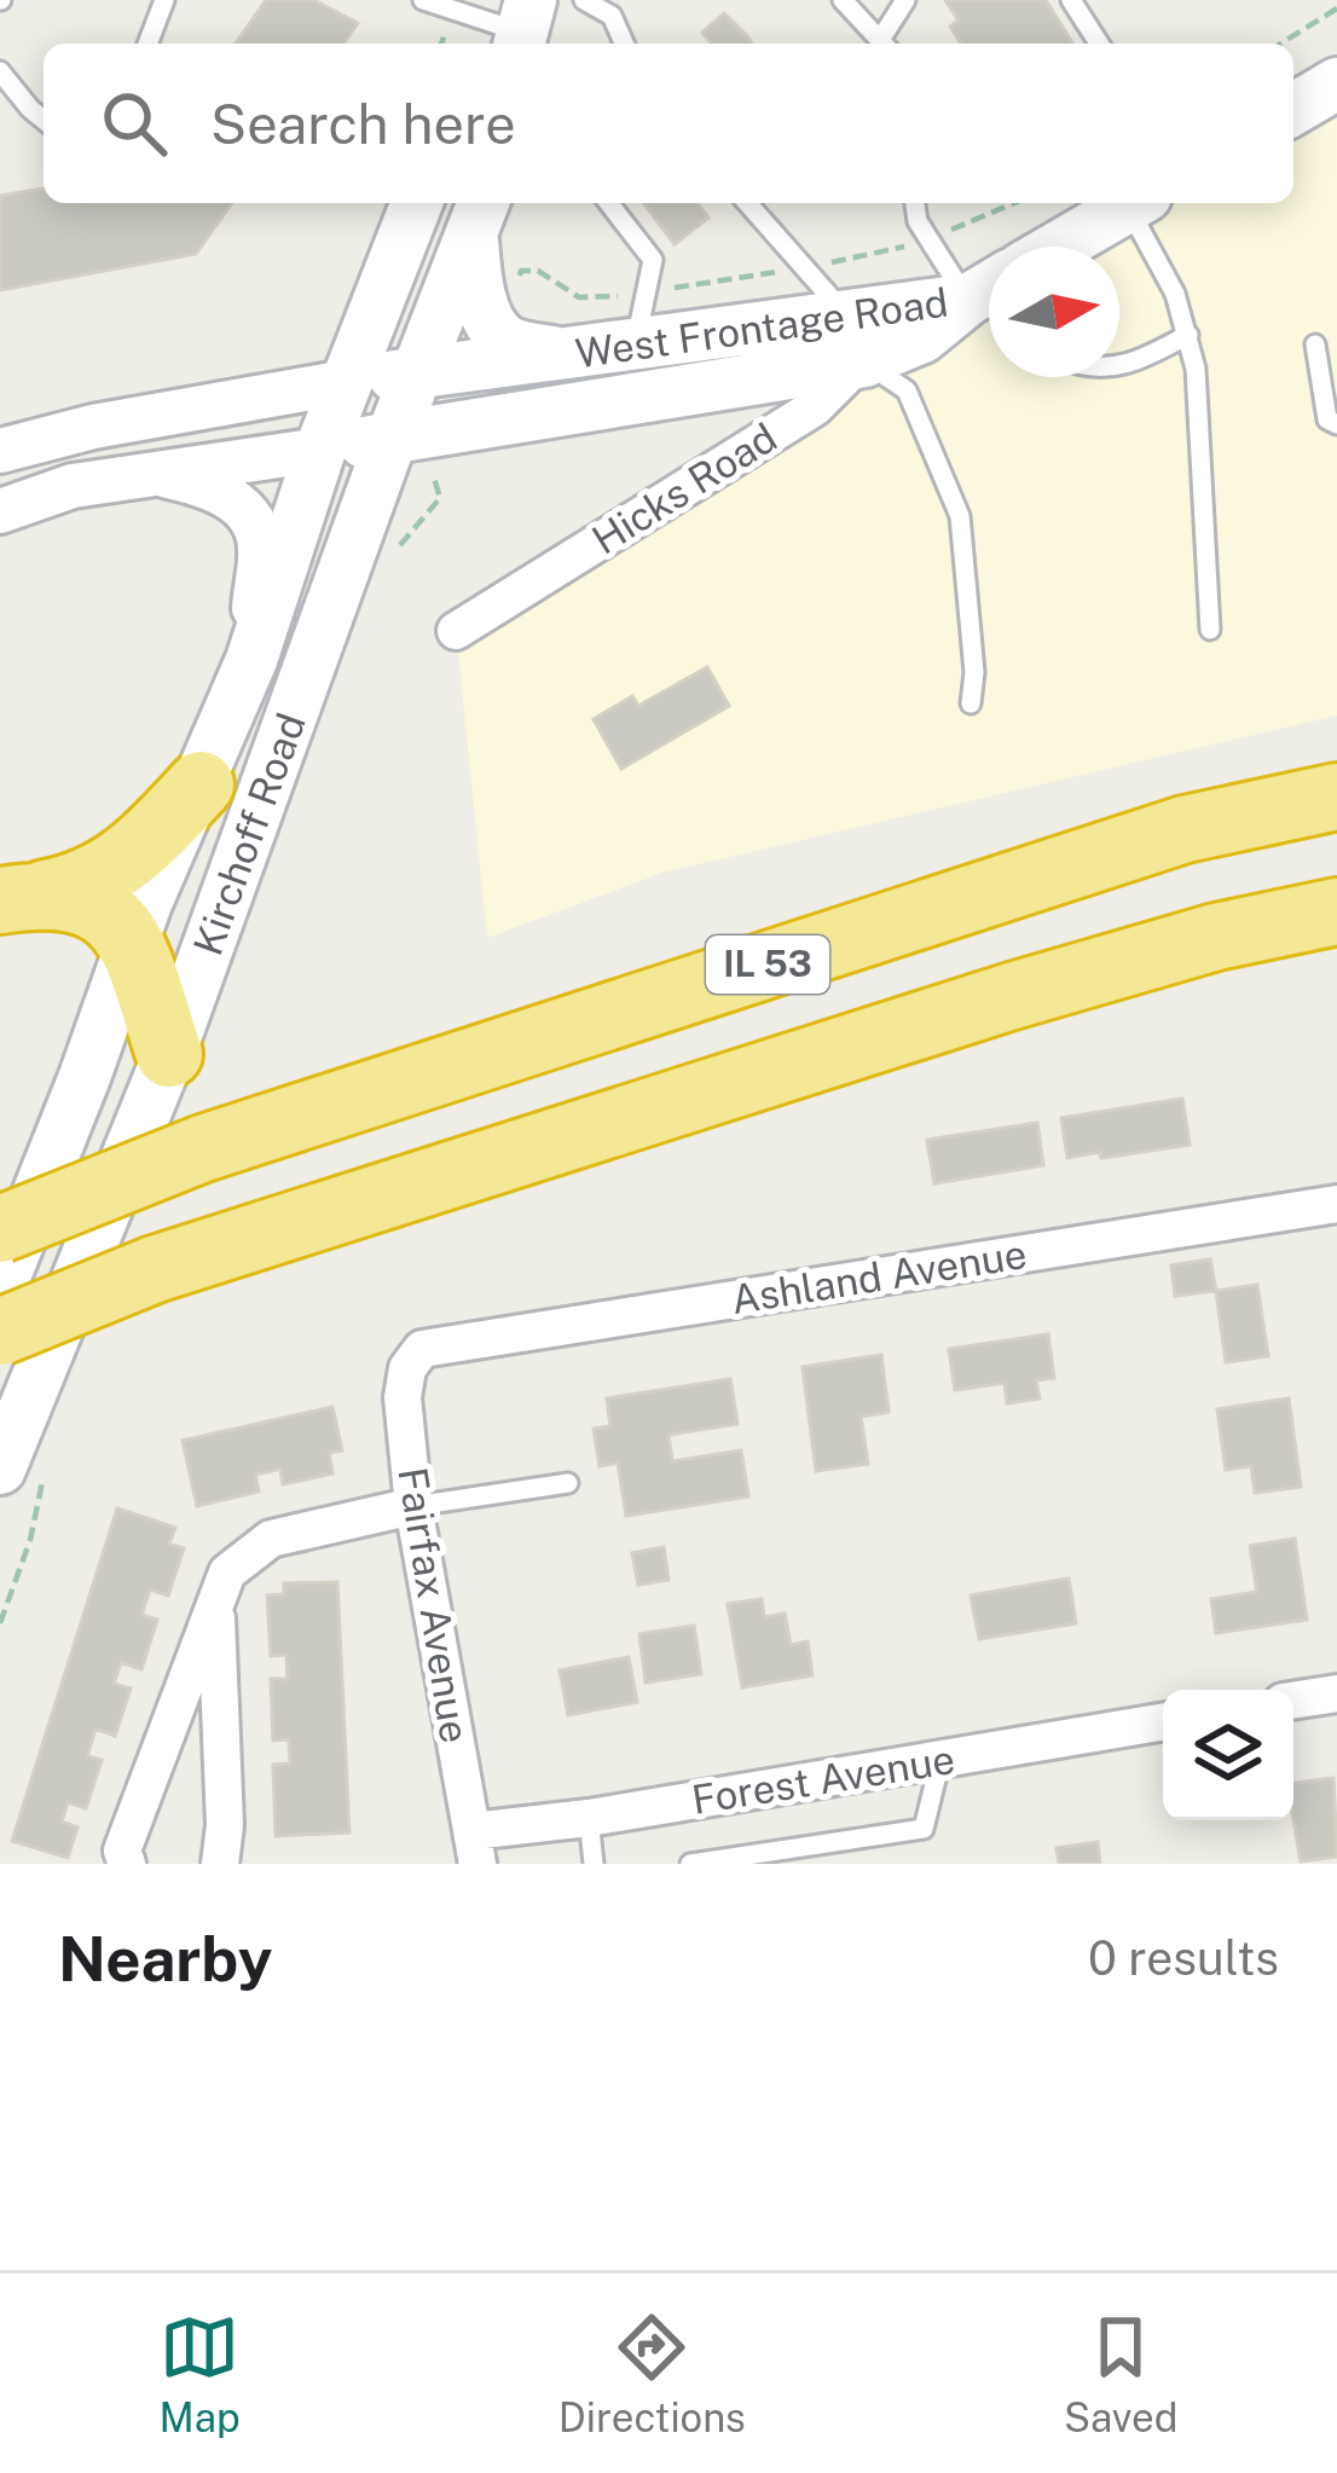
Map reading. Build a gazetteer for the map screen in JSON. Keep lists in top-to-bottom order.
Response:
{
  "streets": {
    "highway": ["IL 53"],
    "main road": ["West Frontage Road", "Kirchoff Road"],
    "street": [
      "Hicks Road",
      "Ashland Avenue",
      "Fairfax Avenue",
      "Forest Avenue"
    ]
  },
  "crossings": [
    ["West Frontage Road", "Hicks Road"],
    ["West Frontage Road", "Kirchoff Road"],
    ["Ashland Avenue", "Fairfax Avenue"],
    ["Fairfax Avenue", "Forest Avenue"]
  ],
  "north": "right",
  "page": {
    "search": "Search here",
    "heading": ["Nearby", "0 results"],
    "nav": ["Map", "Directions", "Saved"]
  }
}
